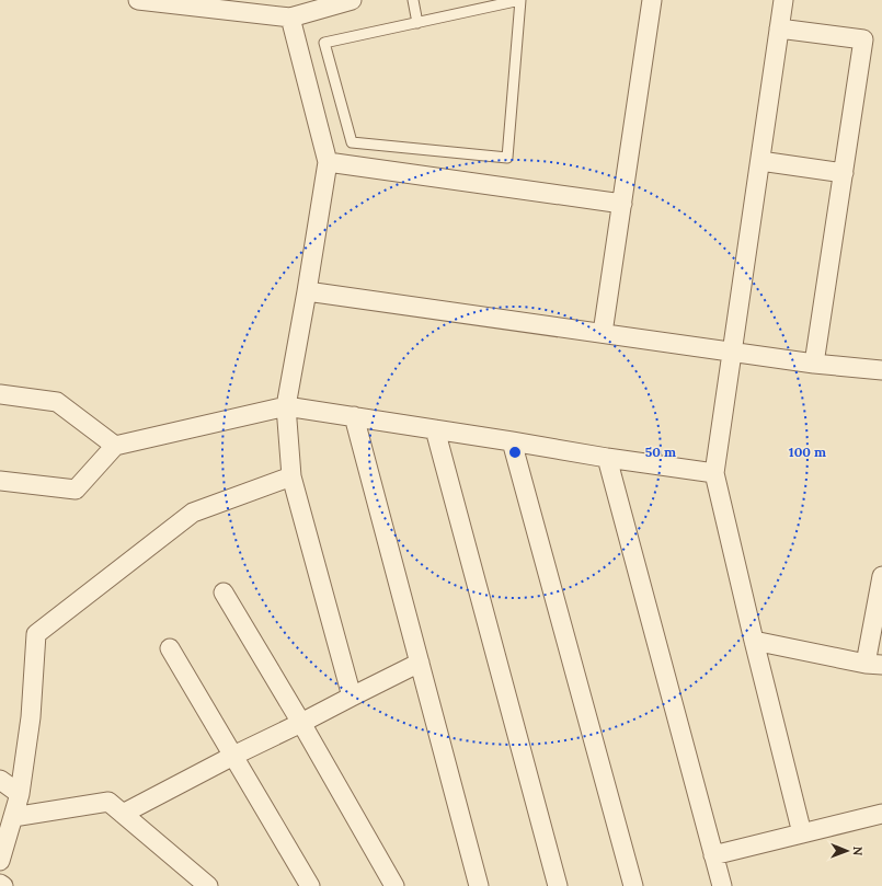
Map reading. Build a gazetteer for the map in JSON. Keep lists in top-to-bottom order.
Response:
{
  "north": "right",
  "rings": ["50 m", "100 m"]
}
